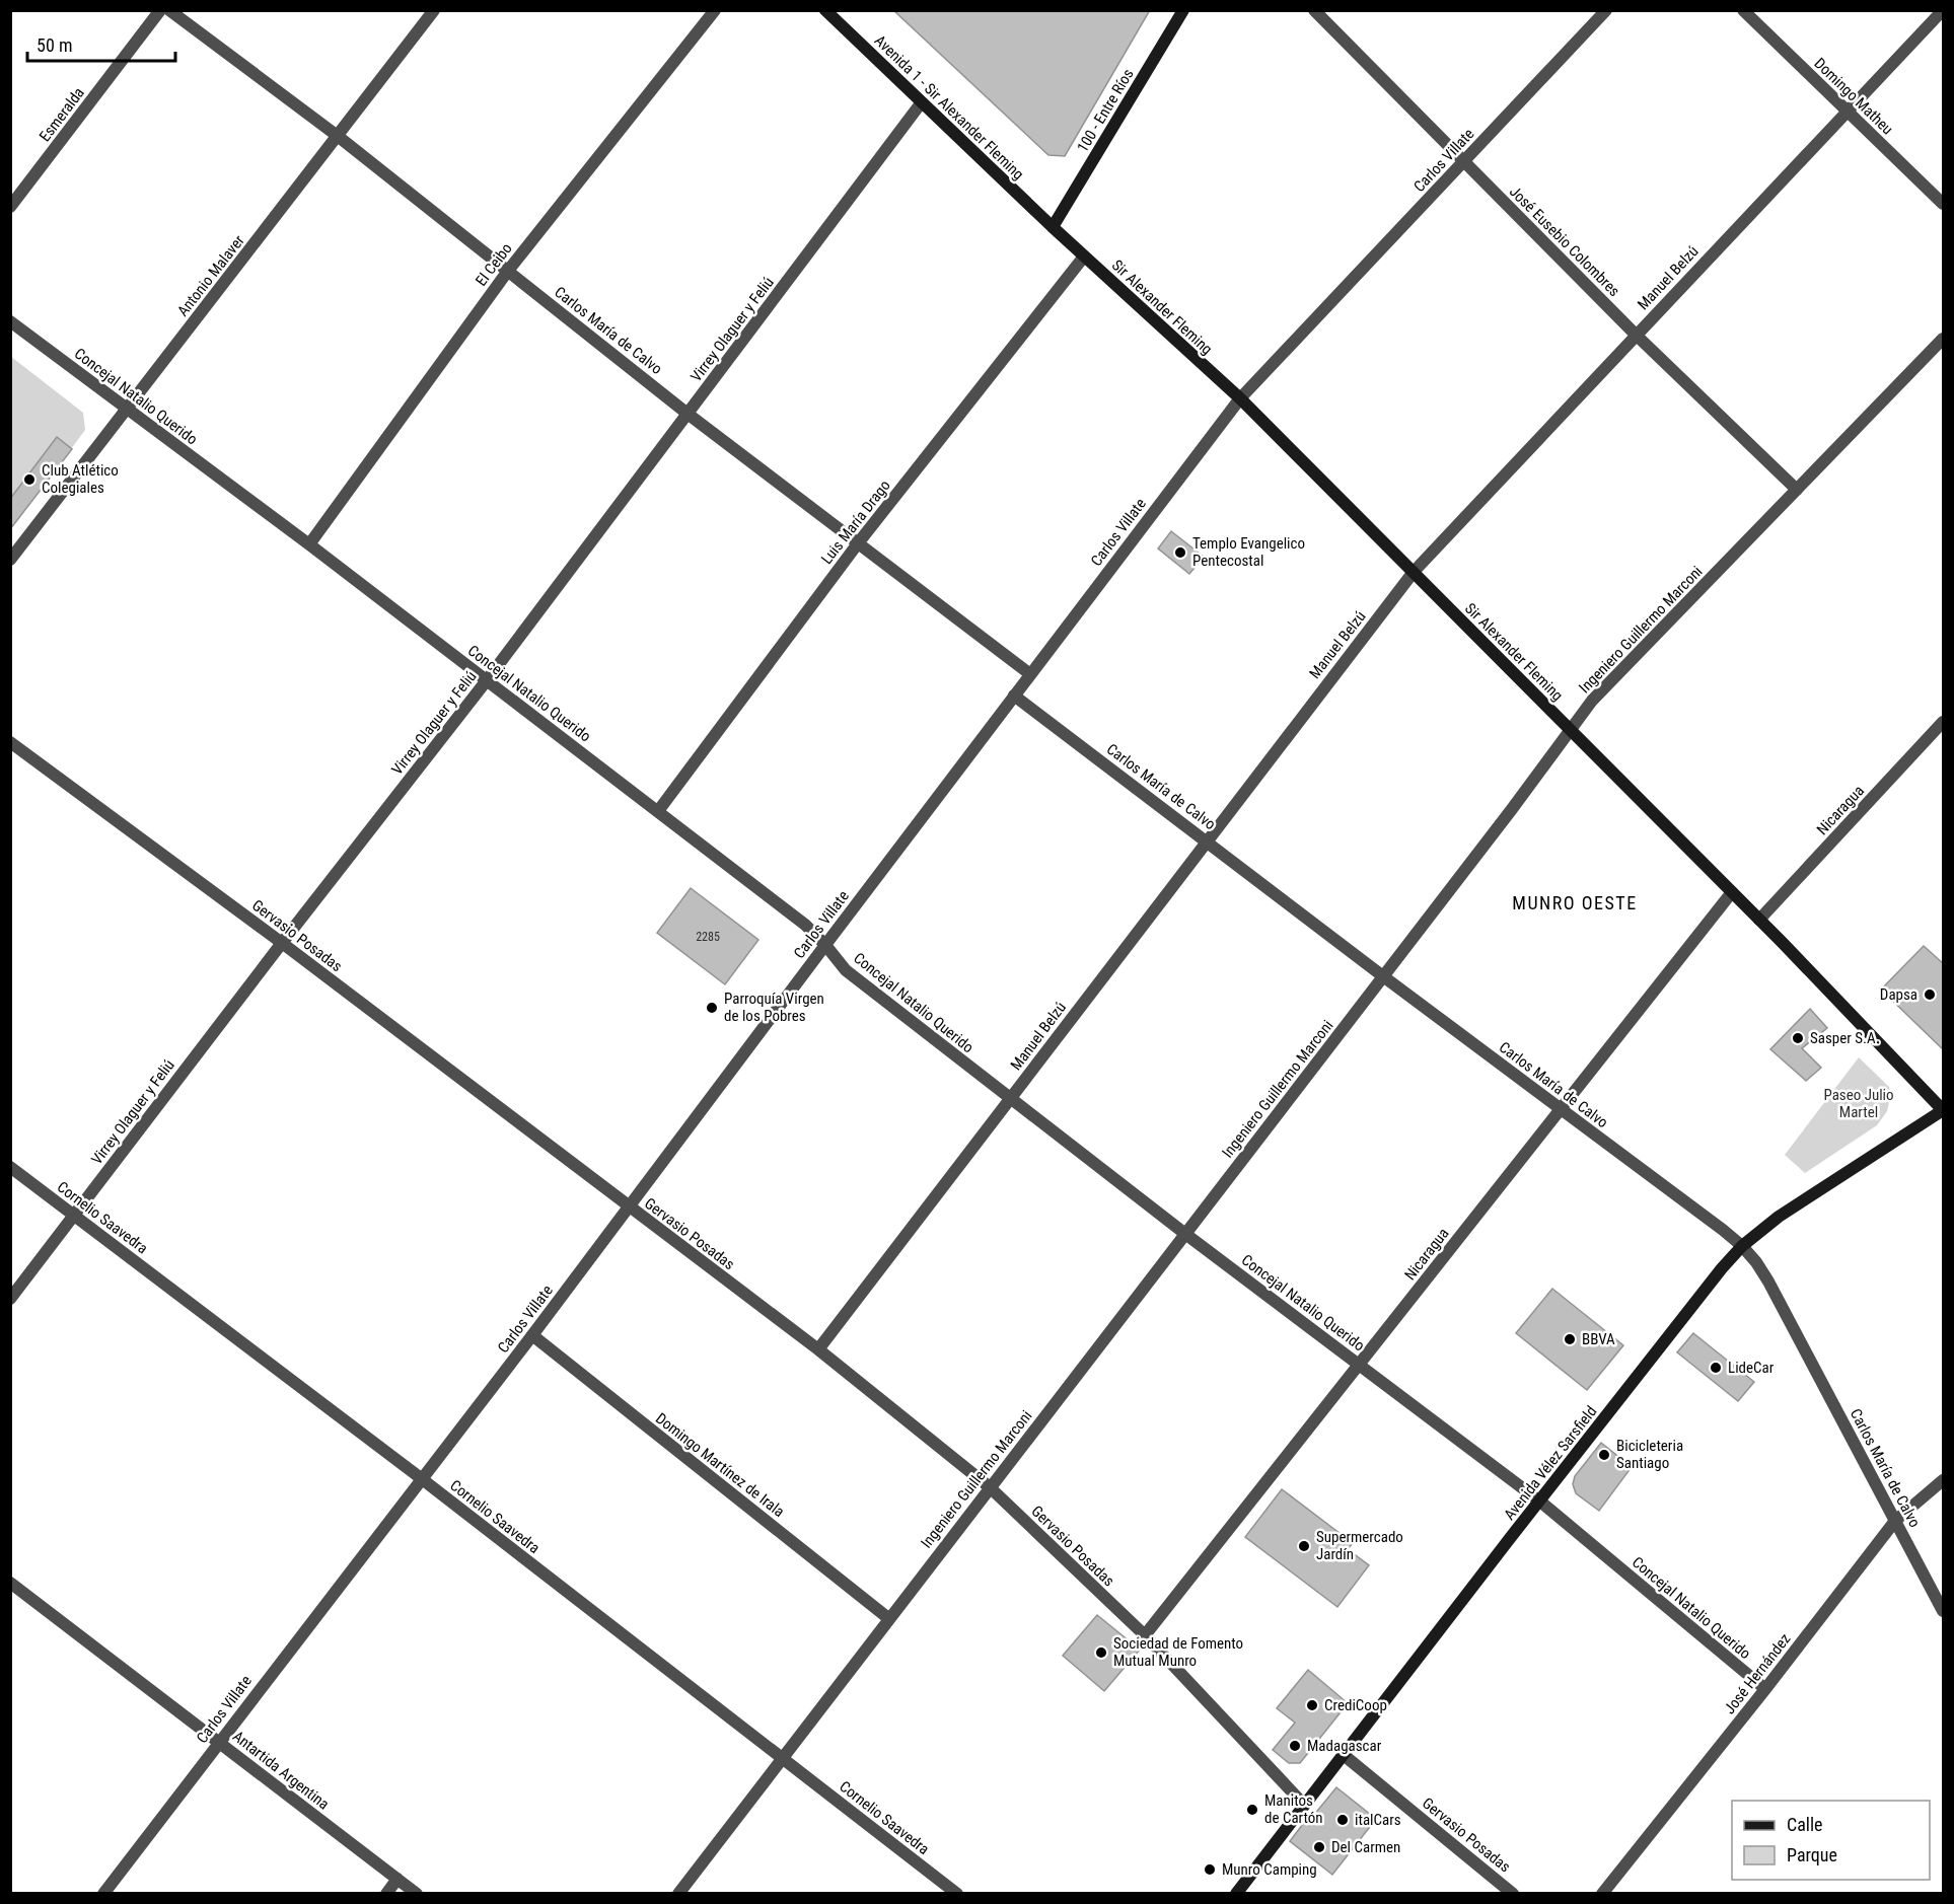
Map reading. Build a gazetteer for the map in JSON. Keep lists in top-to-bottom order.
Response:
{
  "streets": {
    "main road": [
      "Avenida 1 - Sir Alexander Fleming",
      "100 - Entre Ríos",
      "Sir Alexander Fleming",
      "Avenida Vélez Sarsfield"
    ],
    "street": [
      "Domingo Matheu",
      "Esmeralda",
      "Carlos Villate",
      "José Eusebio Colombres",
      "El Ceibo",
      "Antonio Malaver",
      "Manuel Belzú",
      "Virrey Olaguer y Feliú",
      "Carlos María de Calvo",
      "Concejal Natalio Querido",
      "Luis María Drago",
      "Ingeniero Guillermo Marconi",
      "Nicaragua",
      "Gervasio Posadas",
      "Cornelio Saavedra",
      "Domingo Martínez de Irala",
      "José Hernández",
      "Antartida Argentina"
    ]
  },
  "crossings": [
    ["Domingo Matheu", "Manuel Belzú"],
    ["Avenida 1 - Sir Alexander Fleming", "100 - Entre Ríos"],
    ["Avenida 1 - Sir Alexander Fleming", "Sir Alexander Fleming"],
    ["Avenida 1 - Sir Alexander Fleming", "Virrey Olaguer y Feliú"],
    ["100 - Entre Ríos", "Sir Alexander Fleming"],
    ["Carlos Villate", "José Eusebio Colombres"],
    ["Carlos Villate", "Sir Alexander Fleming"],
    ["Carlos Villate", "Carlos María de Calvo"],
    ["Carlos Villate", "Concejal Natalio Querido"],
    ["Carlos Villate", "Gervasio Posadas"],
    ["Carlos Villate", "Cornelio Saavedra"],
    ["Carlos Villate", "Domingo Martínez de Irala"],
    ["Carlos Villate", "Antartida Argentina"],
    ["José Eusebio Colombres", "Manuel Belzú"],
    ["José Eusebio Colombres", "Ingeniero Guillermo Marconi"],
    ["El Ceibo", "Carlos María de Calvo"],
    ["El Ceibo", "Concejal Natalio Querido"],
    ["Antonio Malaver", "Carlos María de Calvo"],
    ["Antonio Malaver", "Concejal Natalio Querido"],
    ["Manuel Belzú", "Sir Alexander Fleming"],
    ["Manuel Belzú", "Carlos María de Calvo"],
    ["Manuel Belzú", "Concejal Natalio Querido"],
    ["Manuel Belzú", "Gervasio Posadas"],
    ["Sir Alexander Fleming", "Luis María Drago"],
    ["Sir Alexander Fleming", "Ingeniero Guillermo Marconi"],
    ["Sir Alexander Fleming", "Nicaragua"],
    ["Sir Alexander Fleming", "Avenida Vélez Sarsfield"],
    ["Virrey Olaguer y Feliú", "Carlos María de Calvo"],
    ["Virrey Olaguer y Feliú", "Concejal Natalio Querido"],
    ["Virrey Olaguer y Feliú", "Gervasio Posadas"],
    ["Virrey Olaguer y Feliú", "Cornelio Saavedra"],
    ["Carlos María de Calvo", "Luis María Drago"],
    ["Carlos María de Calvo", "Ingeniero Guillermo Marconi"],
    ["Carlos María de Calvo", "Nicaragua"],
    ["Carlos María de Calvo", "Avenida Vélez Sarsfield"],
    ["Carlos María de Calvo", "José Hernández"],
    ["Concejal Natalio Querido", "Luis María Drago"],
    ["Concejal Natalio Querido", "Ingeniero Guillermo Marconi"],
    ["Concejal Natalio Querido", "Nicaragua"],
    ["Concejal Natalio Querido", "Avenida Vélez Sarsfield"],
    ["Concejal Natalio Querido", "José Hernández"],
    ["Ingeniero Guillermo Marconi", "Gervasio Posadas"],
    ["Ingeniero Guillermo Marconi", "Cornelio Saavedra"],
    ["Ingeniero Guillermo Marconi", "Domingo Martínez de Irala"],
    ["Nicaragua", "Gervasio Posadas"],
    ["Gervasio Posadas", "Avenida Vélez Sarsfield"]
  ],
  "districts": ["MUNRO OESTE"],
  "parks": ["Paseo Julio Martel"],
  "places": [
    "Club Atlético Colegiales",
    "Templo Evangelico Pentecostal",
    "Dapsa",
    "Parroquía Virgen de los Pobres",
    "Sasper S.A.",
    "BBVA",
    "LideCar",
    "Bicicleteria Santiago",
    "Supermercado Jardín",
    "Sociedad de Fomento Mutual Munro",
    "CrediCoop",
    "Madagascar",
    "Manitos de Cartón",
    "italCars",
    "Del Carmen",
    "Munro Camping"
  ],
  "house_numbers": ["2285"],
  "legend": ["Calle", "Parque"],
  "scale_bar": "50 m"
}
